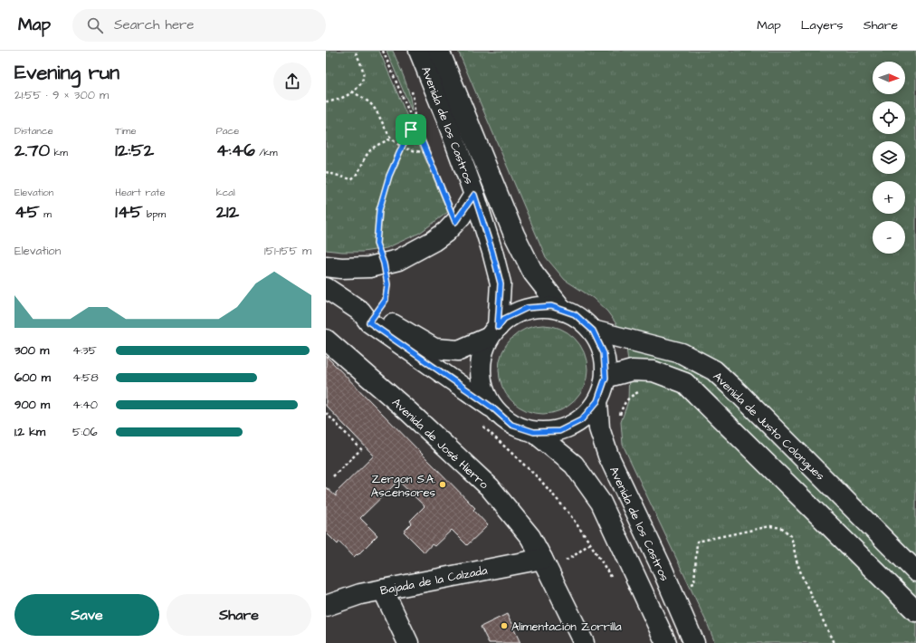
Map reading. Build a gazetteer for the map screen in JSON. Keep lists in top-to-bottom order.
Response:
{
  "streets": {
    "main road": [
      "Avenida de los Castros",
      "Avenida de Justo Colongues",
      "Avenida de José Hierro",
      "Bajada de la Calzada"
    ]
  },
  "crossings": [
    ["Avenida de los Castros", "Avenida de Justo Colongues"],
    ["Avenida de José Hierro", "Bajada de la Calzada"]
  ],
  "places": ["Zergon S.A. Ascensores", "Alimentación Zorrilla"],
  "north": "right",
  "page": {
    "header": "Map",
    "search": "Search here",
    "nav": ["Map", "Layers", "Share"],
    "heading": ["Evening run", "21:55 · 9 × 300 m"],
    "map_buttons": ["+", "−"],
    "stats": [
      ["Distance", "2.70 km"],
      ["Time", "12:52"],
      ["Pace", "4:46 /km"],
      ["Elevation", "45 m"],
      ["Heart rate", "145 bpm"],
      ["kcal", "212"]
    ],
    "chart": ["Elevation", "151–155 m"],
    "list": [
      {
        "name": "300 m",
        "note": "4:35"
      },
      {
        "name": "600 m",
        "note": "4:58"
      },
      {
        "name": "900 m",
        "note": "4:40"
      },
      {
        "name": "1.2 km",
        "note": "5:06"
      }
    ],
    "buttons": ["Save", "Share"]
  }
}
